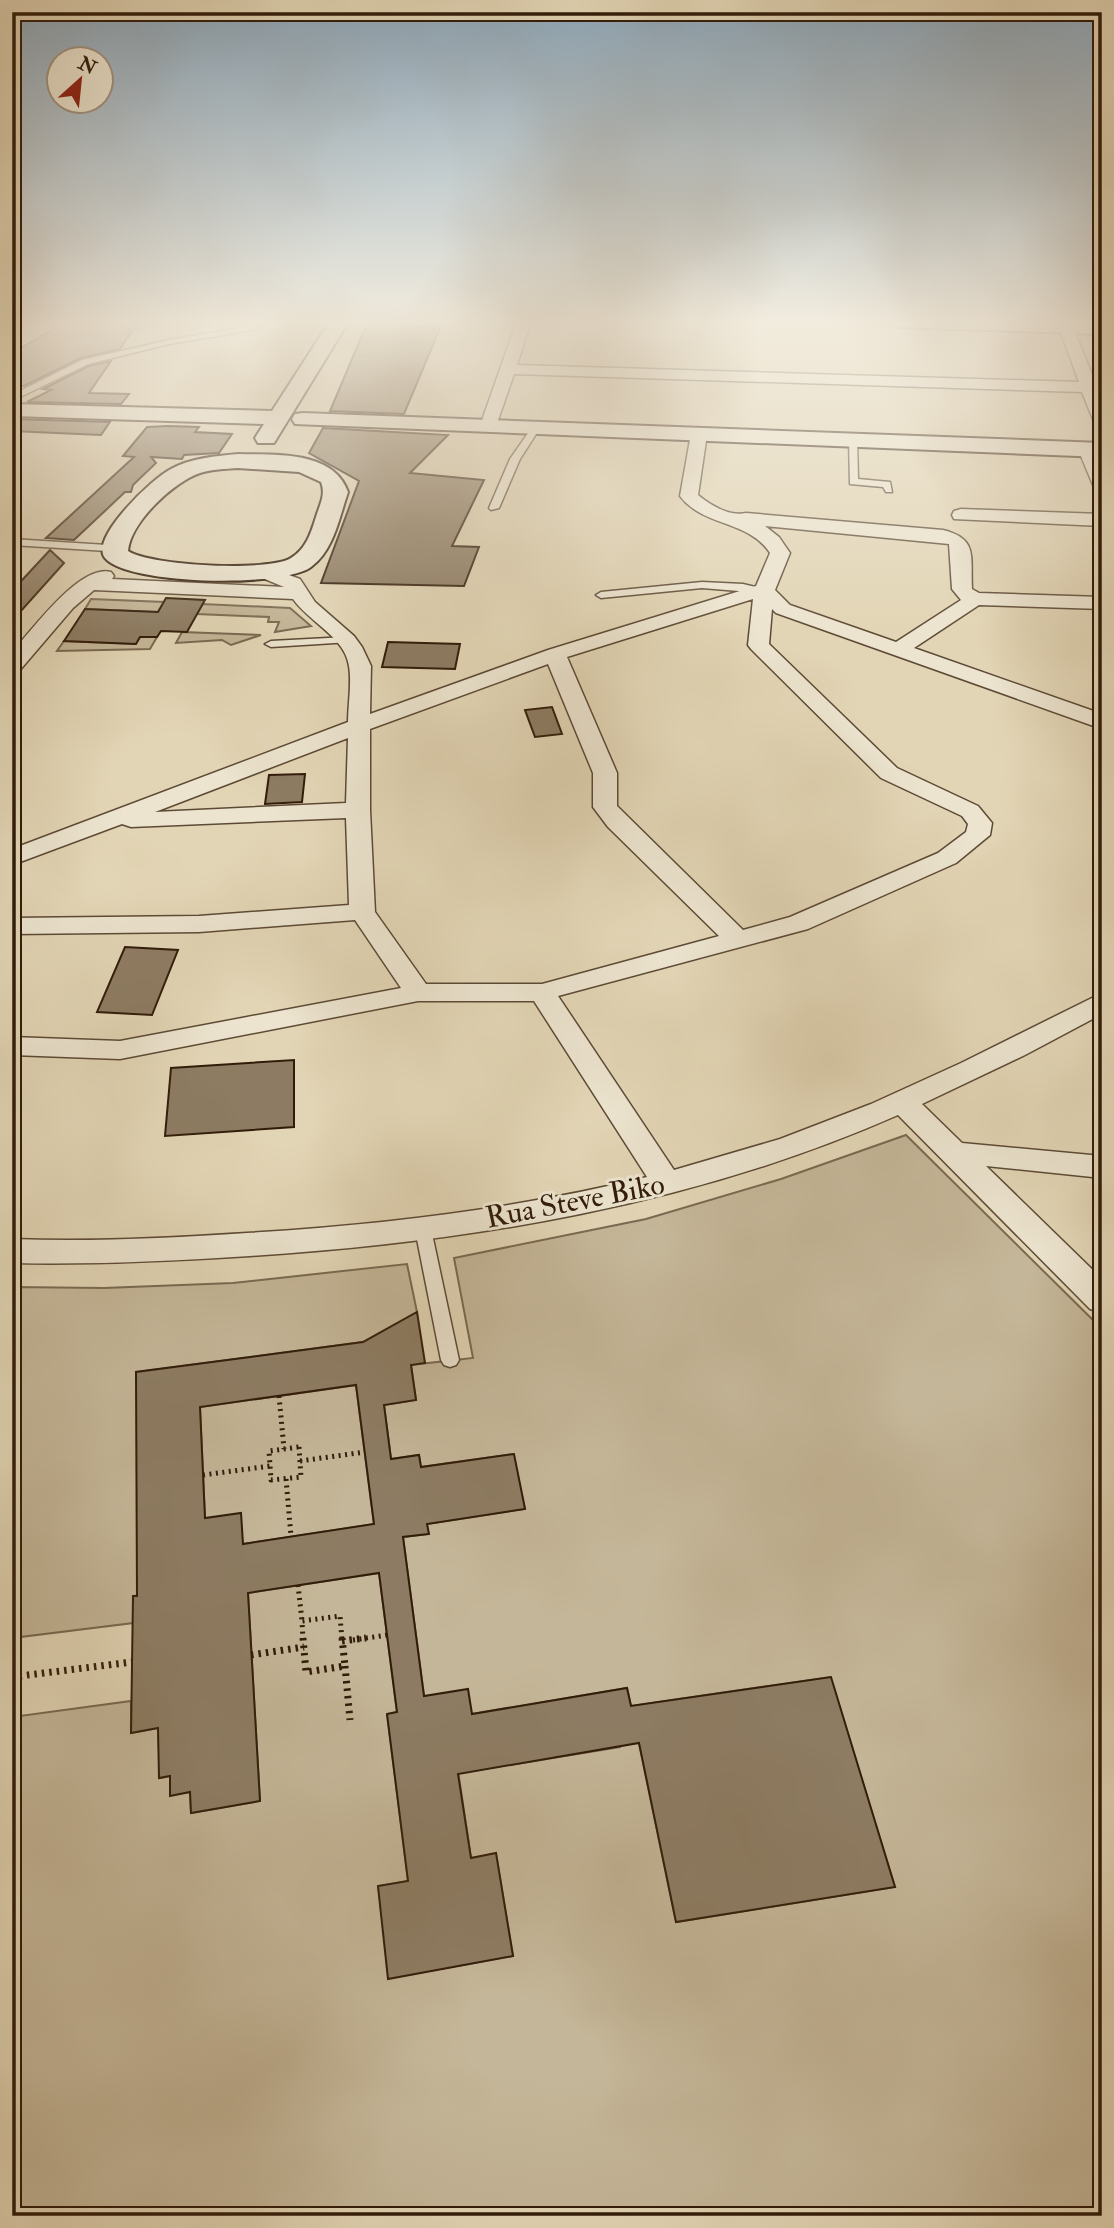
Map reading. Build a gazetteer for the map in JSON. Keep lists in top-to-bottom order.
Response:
{
  "streets": {
    "street": ["Rua Steve Biko"]
  },
  "north": "top right"
}
